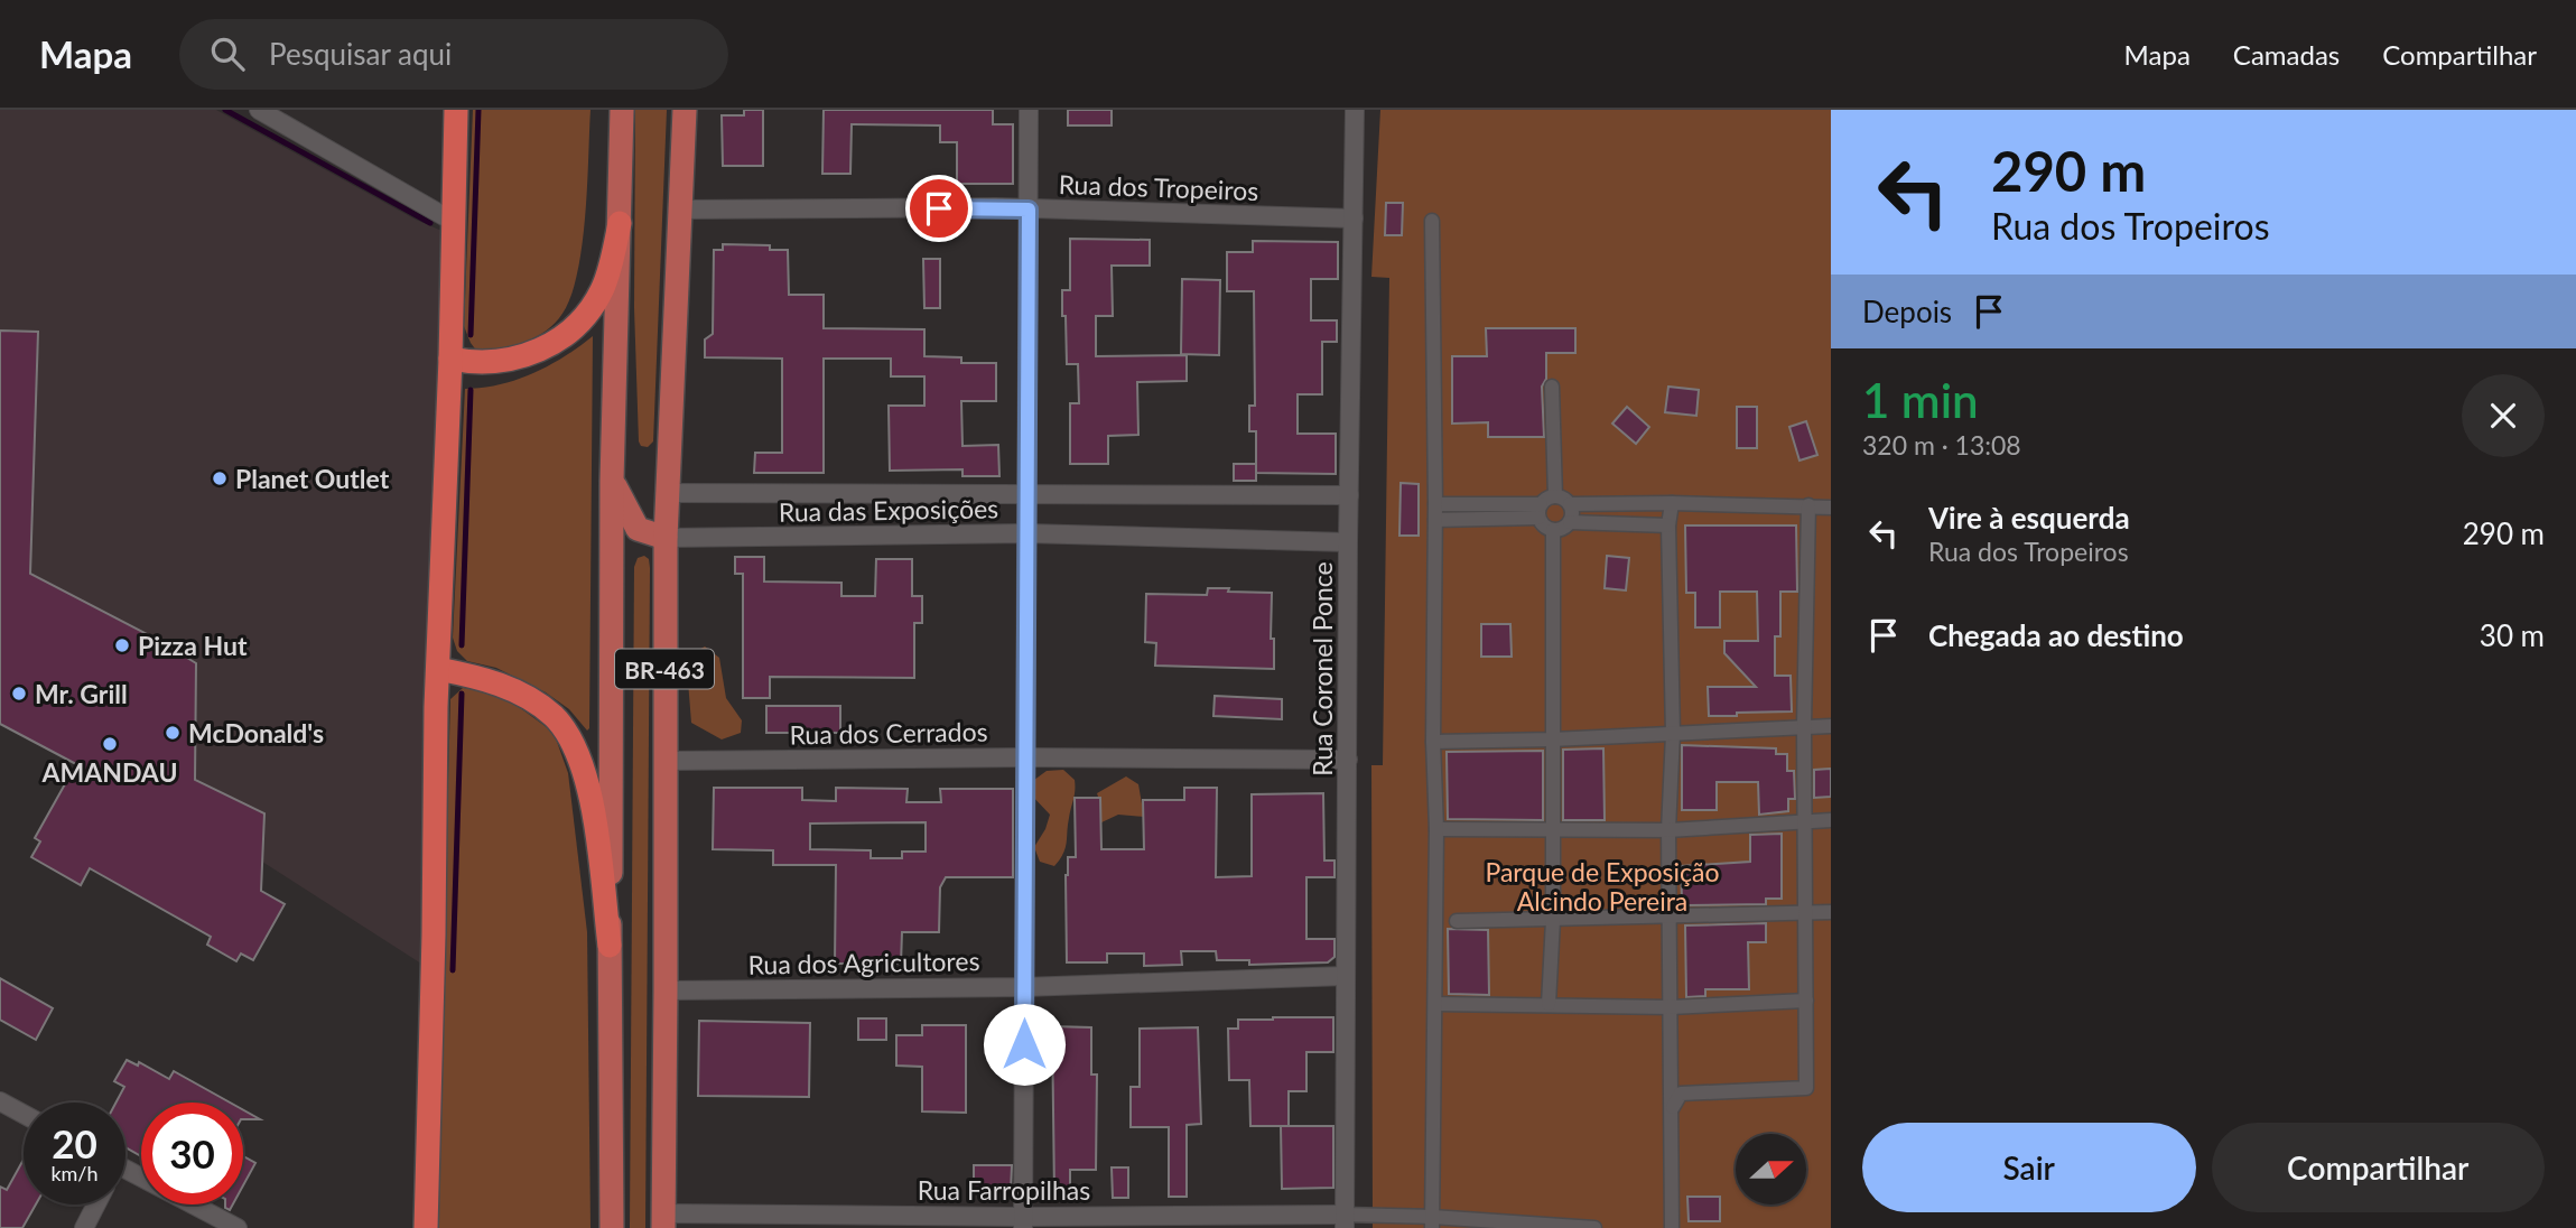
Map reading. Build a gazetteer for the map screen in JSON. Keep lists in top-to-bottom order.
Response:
{
  "streets": {
    "main road": ["BR-463"],
    "street": [
      "Rua dos Tropeiros",
      "Rua das Exposições",
      "Rua Coronel Ponce",
      "Rua dos Cerrados",
      "Rua dos Agricultores",
      "Rua Farropilhas"
    ]
  },
  "crossings": [
    ["Rua dos Tropeiros", "BR-463"],
    ["Rua dos Tropeiros", "Rua Coronel Ponce"],
    ["Rua das Exposições", "BR-463"],
    ["Rua das Exposições", "Rua Coronel Ponce"],
    ["BR-463", "Rua dos Cerrados"],
    ["BR-463", "Rua dos Agricultores"],
    ["BR-463", "Rua Farropilhas"],
    ["Rua Coronel Ponce", "Rua dos Cerrados"],
    ["Rua Coronel Ponce", "Rua dos Agricultores"],
    ["Rua Coronel Ponce", "Rua Farropilhas"]
  ],
  "parks": ["Parque de Exposição Alcindo Pereira"],
  "places": [
    "Planet Outlet",
    "Pizza Hut",
    "Mr. Grill",
    "McDonald's",
    "AMANDAU"
  ],
  "north": "right",
  "page": {
    "header": "Mapa",
    "search": "Pesquisar aqui",
    "nav": ["Mapa", "Camadas", "Compartilhar"],
    "turn": ["290 m", "Rua dos Tropeiros"],
    "then": "Depois",
    "heading": ["1 min", "320 m · 13:08"],
    "list": [
      {
        "name": "Vire à esquerda",
        "note": "Rua dos Tropeiros",
        "value": "290 m"
      },
      {
        "name": "Chegada ao destino",
        "value": "30 m"
      }
    ],
    "speed": "20 km/h",
    "limit": "30",
    "buttons": ["Sair", "Compartilhar"]
  }
}
